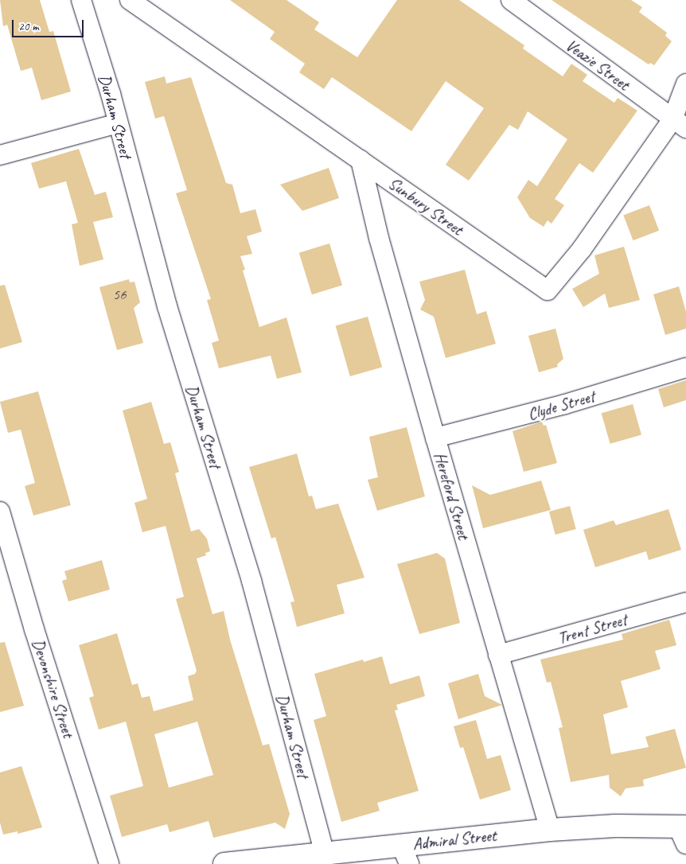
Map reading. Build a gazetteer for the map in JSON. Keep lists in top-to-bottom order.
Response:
{
  "streets": {
    "main road": ["Admiral Street"],
    "street": [
      "Veazie Street",
      "Durham Street",
      "Sunbury Street",
      "Clyde Street",
      "Hereford Street",
      "Trent Street",
      "Devonshire Street"
    ]
  },
  "crossings": [
    ["Veazie Street", "Sunbury Street"],
    ["Durham Street", "Admiral Street"],
    ["Sunbury Street", "Hereford Street"],
    ["Clyde Street", "Hereford Street"],
    ["Hereford Street", "Trent Street"],
    ["Hereford Street", "Admiral Street"]
  ],
  "house_numbers": ["56"],
  "scale_bar": "20 m"
}
